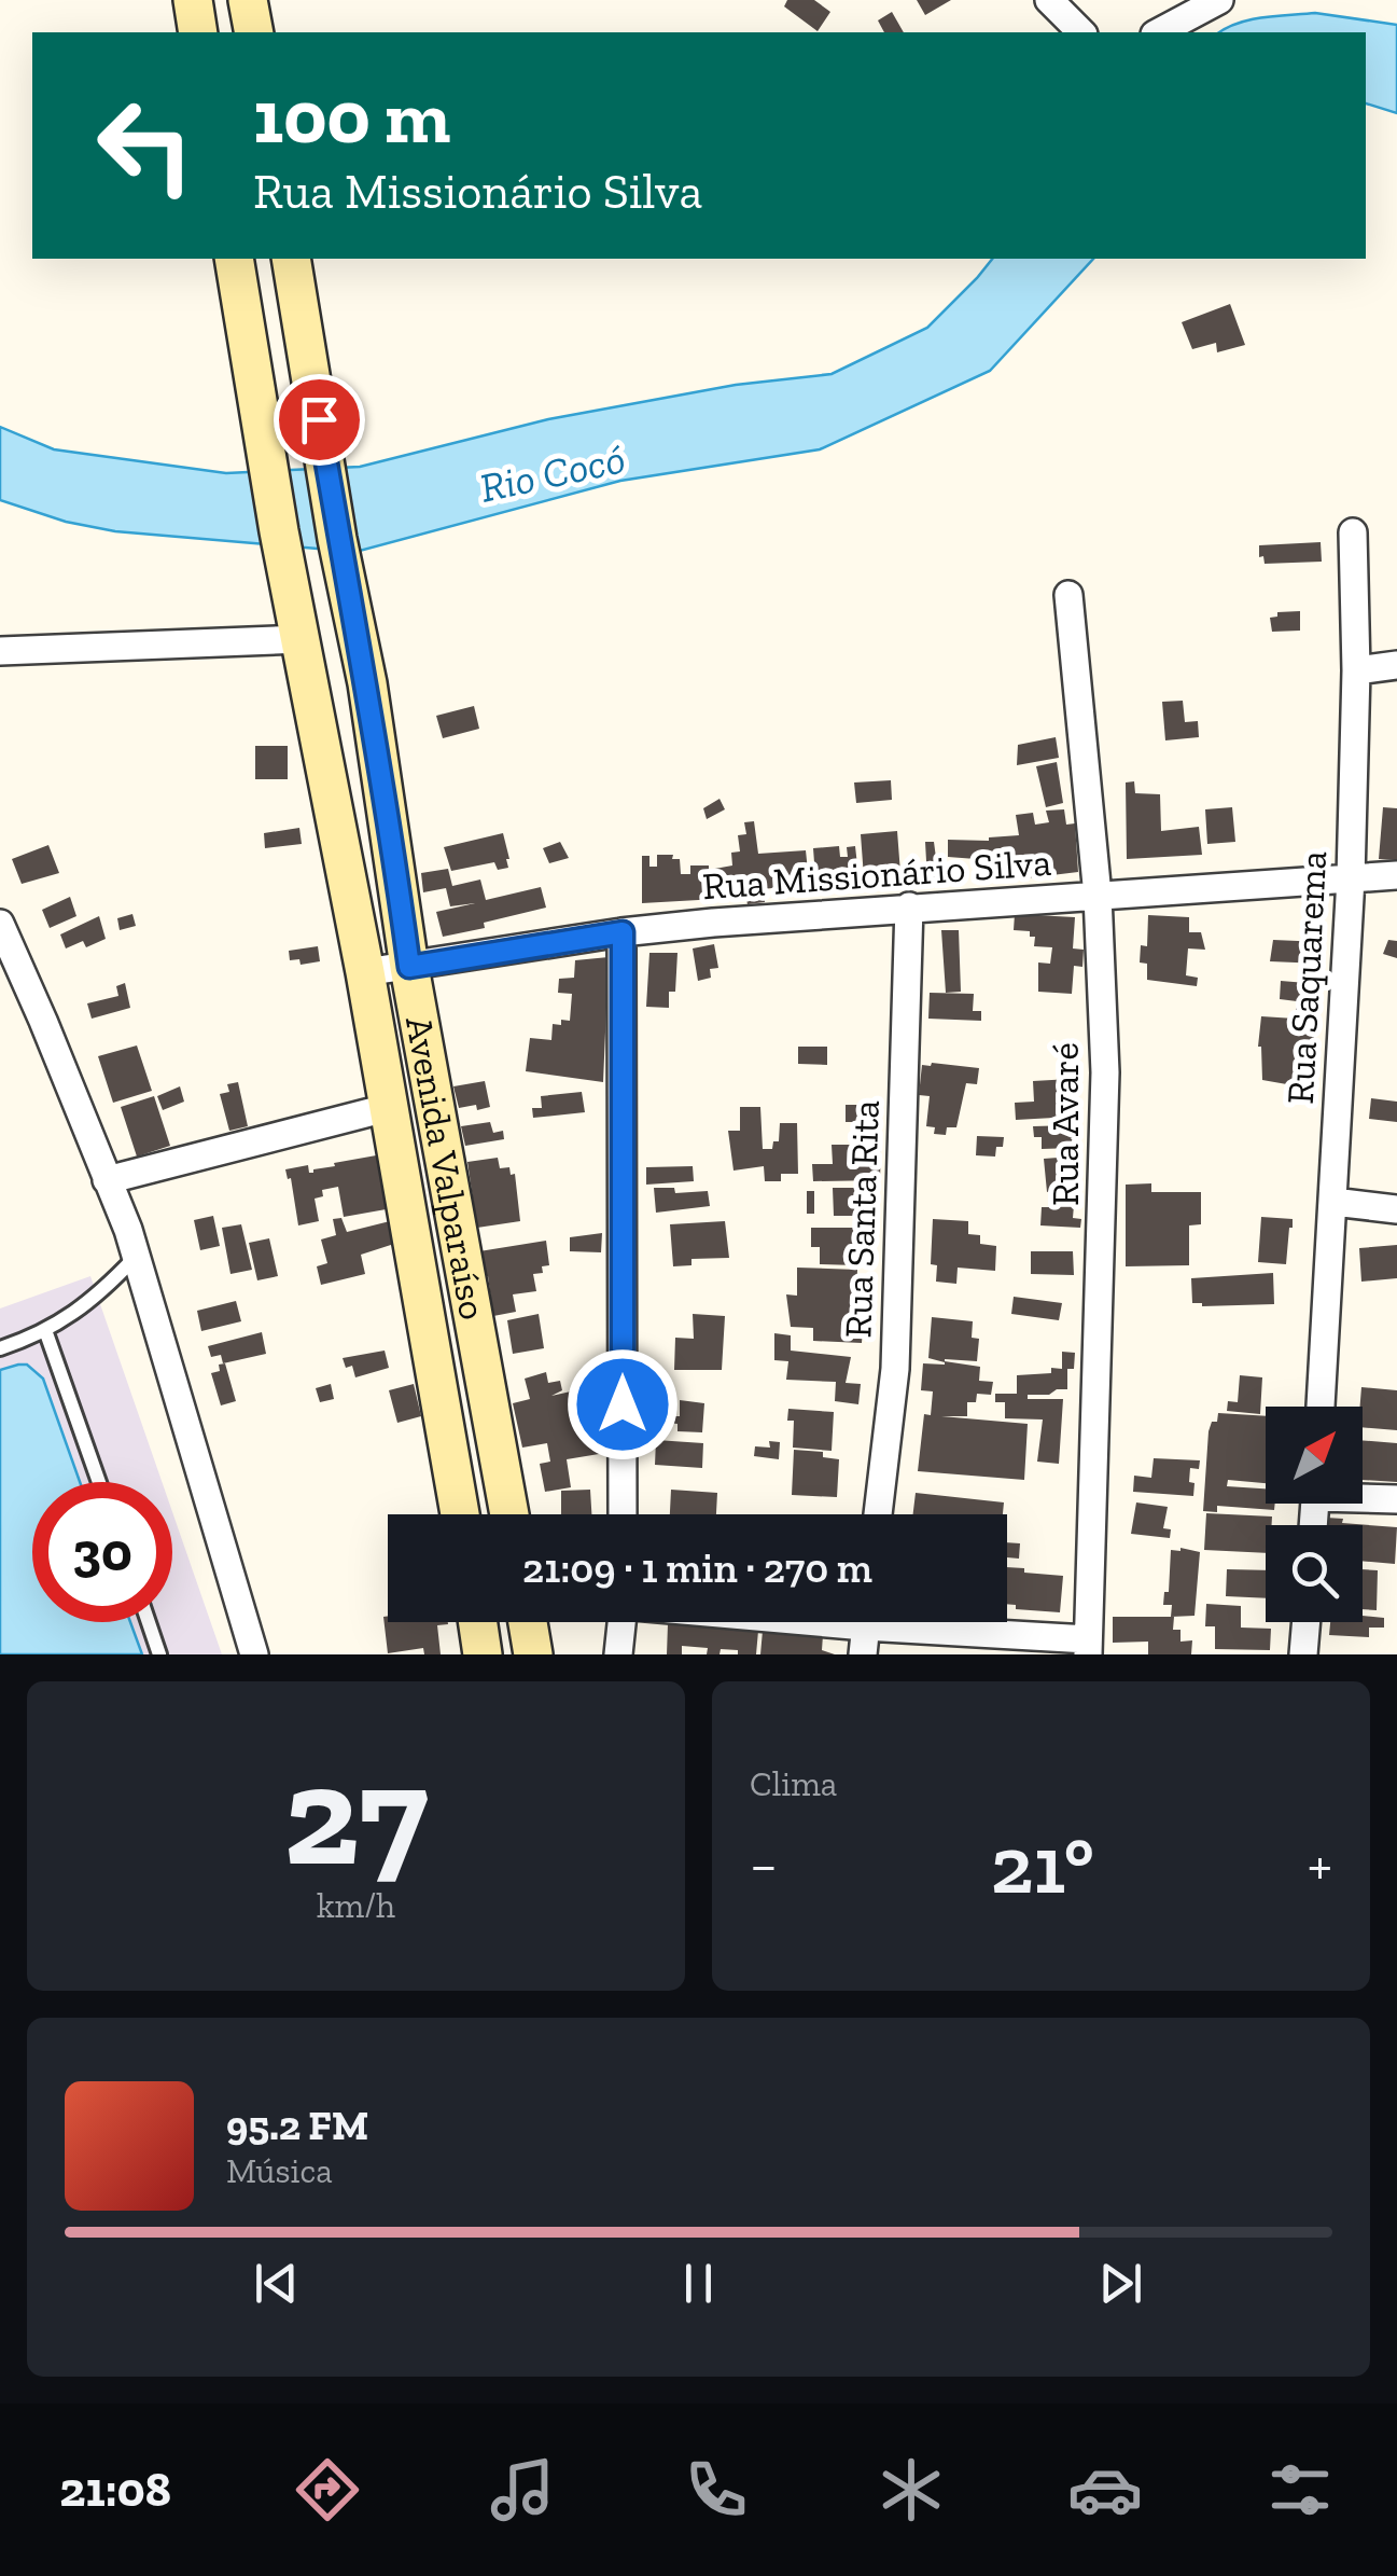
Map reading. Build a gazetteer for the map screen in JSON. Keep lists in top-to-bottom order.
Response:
{
  "streets": {
    "main road": ["Avenida Valparaíso"],
    "street": [
      "Rua Missionário Silva",
      "Rua Saquarema",
      "Rua Avaré",
      "Rua Santa Rita"
    ]
  },
  "crossings": [
    ["Rua Missionário Silva", "Rua Saquarema"],
    ["Rua Missionário Silva", "Rua Avaré"],
    ["Rua Missionário Silva", "Avenida Valparaíso"],
    ["Rua Missionário Silva", "Rua Santa Rita"]
  ],
  "water": ["Rio Cocó"],
  "north": "top right",
  "page": {
    "turn": ["100 m", "Rua Missionário Silva"],
    "limit": "30",
    "trip": "21:09 · 1 min · 270 m",
    "tile": [
      ["27", "km/h"],
      "Clima"
    ],
    "heat": ["−", "21°", "+"],
    "song": ["95.2 FM", "Música"],
    "tabs": "21:08"
  }
}
